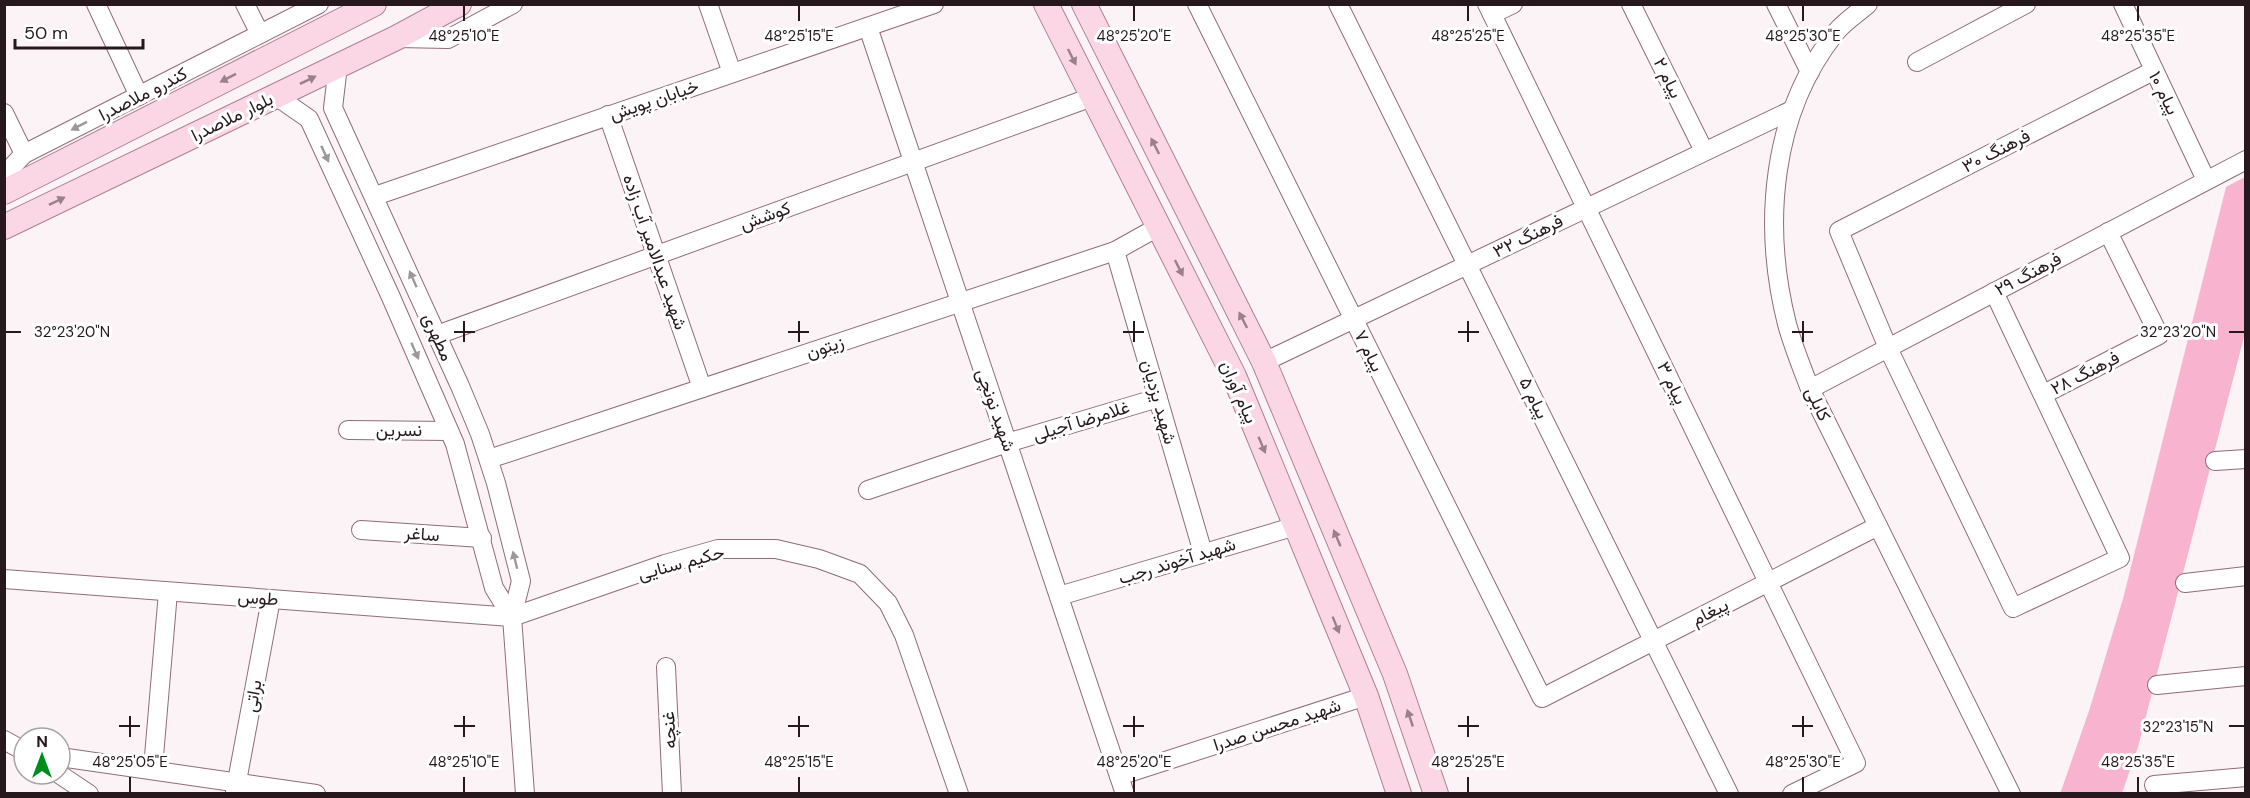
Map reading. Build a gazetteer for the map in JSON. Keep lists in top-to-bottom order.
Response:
{
  "streets": {
    "main road": ["بلوار ملاصدرا", "پیام آوران"],
    "street": [
      "پیام ۲",
      "پیام ۱۰",
      "کندرو ملاصدرا",
      "خیابان پویش",
      "فرهنگ ۳۰",
      "کوشش",
      "فرهنگ ۳۲",
      "شهید عبدالامیر آب زاده",
      "فرهنگ ۲۹",
      "مطهری",
      "زیتون",
      "پیام ۷",
      "فرهنگ ۲۸",
      "پیام ۳",
      "پیام ۵",
      "شهید یزدیان",
      "کابلی",
      "شهید نونچی",
      "غلامرضا آجیلی",
      "نسرین",
      "ساغر",
      "شهید آخوند رجب",
      "حکیم سنایی",
      "طوس",
      "پیغام",
      "براتی",
      "شهید محسن صدرا",
      "غنچه"
    ]
  },
  "crossings": [
    ["پیام ۲", "فرهنگ ۳۲"],
    ["پیام ۱۰", "فرهنگ ۳۰"],
    ["پیام ۱۰", "فرهنگ ۲۹"],
    ["خیابان پویش", "شهید عبدالامیر آب زاده"],
    ["خیابان پویش", "مطهری"],
    ["خیابان پویش", "شهید نونچی"],
    ["فرهنگ ۳۰", "فرهنگ ۲۹"],
    ["کوشش", "شهید عبدالامیر آب زاده"],
    ["کوشش", "مطهری"],
    ["کوشش", "پیام آوران"],
    ["کوشش", "شهید نونچی"],
    ["فرهنگ ۳۲", "پیام ۷"],
    ["فرهنگ ۳۲", "پیام ۳"],
    ["فرهنگ ۳۲", "پیام آوران"],
    ["فرهنگ ۳۲", "پیام ۵"],
    ["فرهنگ ۳۲", "کابلی"],
    ["شهید عبدالامیر آب زاده", "زیتون"],
    ["فرهنگ ۲۹", "فرهنگ ۲۸"],
    ["فرهنگ ۲۹", "کابلی"],
    ["مطهری", "زیتون"],
    ["مطهری", "نسرین"],
    ["مطهری", "ساغر"],
    ["مطهری", "حکیم سنایی"],
    ["مطهری", "طوس"],
    ["زیتون", "پیام آوران"],
    ["زیتون", "شهید یزدیان"],
    ["زیتون", "شهید نونچی"],
    ["پیام ۷", "پیغام"],
    ["پیام ۳", "پیغام"],
    ["پیام آوران", "شهید آخوند رجب"],
    ["پیام آوران", "شهید محسن صدرا"],
    ["پیام ۵", "پیغام"],
    ["شهید یزدیان", "غلامرضا آجیلی"],
    ["شهید یزدیان", "شهید آخوند رجب"],
    ["کابلی", "پیغام"],
    ["شهید نونچی", "غلامرضا آجیلی"],
    ["شهید نونچی", "شهید آخوند رجب"],
    ["شهید نونچی", "شهید محسن صدرا"],
    ["حکیم سنایی", "طوس"],
    ["طوس", "براتی"]
  ],
  "one_way": ["کندرو ملاصدرا"],
  "scale_bar": "50 m",
  "north": "top",
  "coordinates": [
    "48°25'10\"E",
    "48°25'15\"E",
    "48°25'20\"E",
    "48°25'25\"E",
    "48°25'30\"E",
    "48°25'35\"E",
    "32°23'20\"N",
    "32°23'15\"N",
    "48°25'05\"E"
  ]
}
